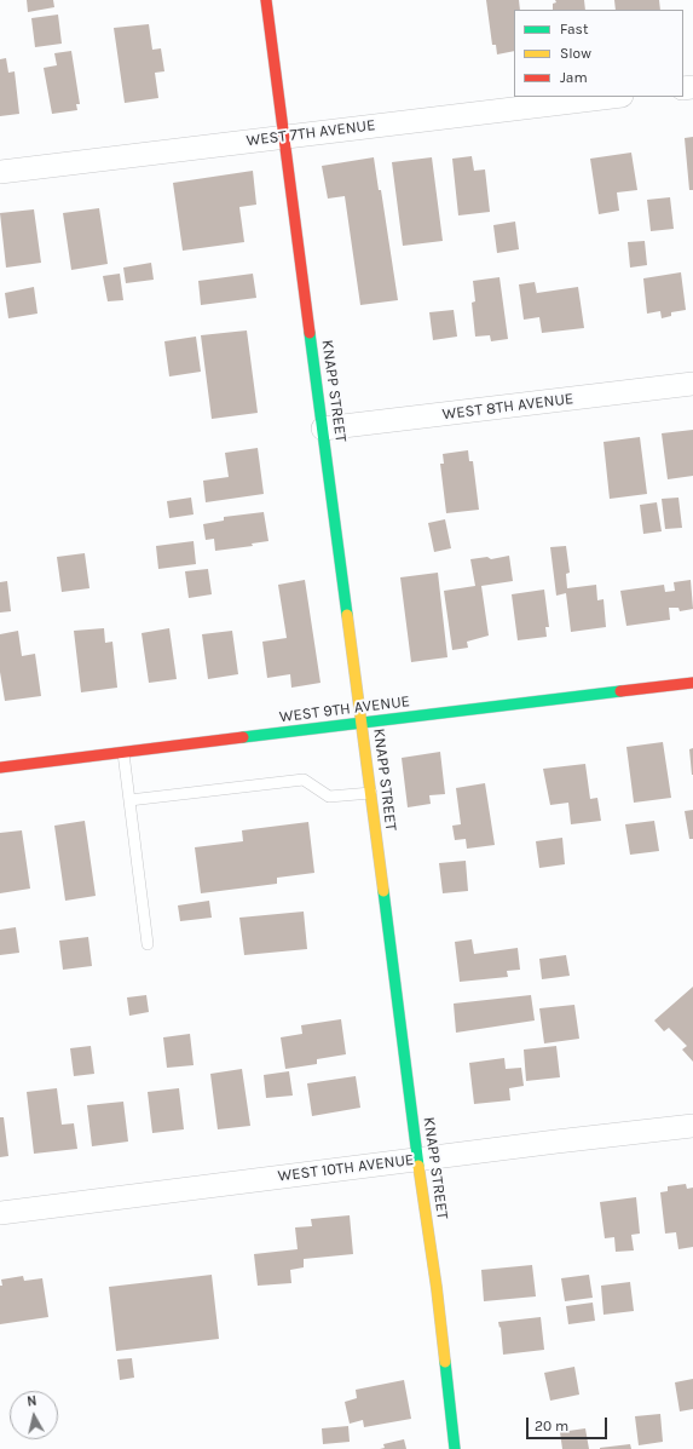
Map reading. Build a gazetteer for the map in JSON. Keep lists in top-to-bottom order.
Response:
{
  "streets": {
    "street": [
      "WEST 7TH AVENUE",
      "KNAPP STREET",
      "WEST 8TH AVENUE",
      "WEST 9TH AVENUE",
      "WEST 10TH AVENUE"
    ]
  },
  "crossings": [
    ["WEST 7TH AVENUE", "KNAPP STREET"],
    ["KNAPP STREET", "WEST 8TH AVENUE"],
    ["KNAPP STREET", "WEST 9TH AVENUE"],
    ["KNAPP STREET", "WEST 10TH AVENUE"]
  ],
  "legend": ["Fast", "Slow", "Jam"],
  "scale_bar": "20 m",
  "north": "top"
}
